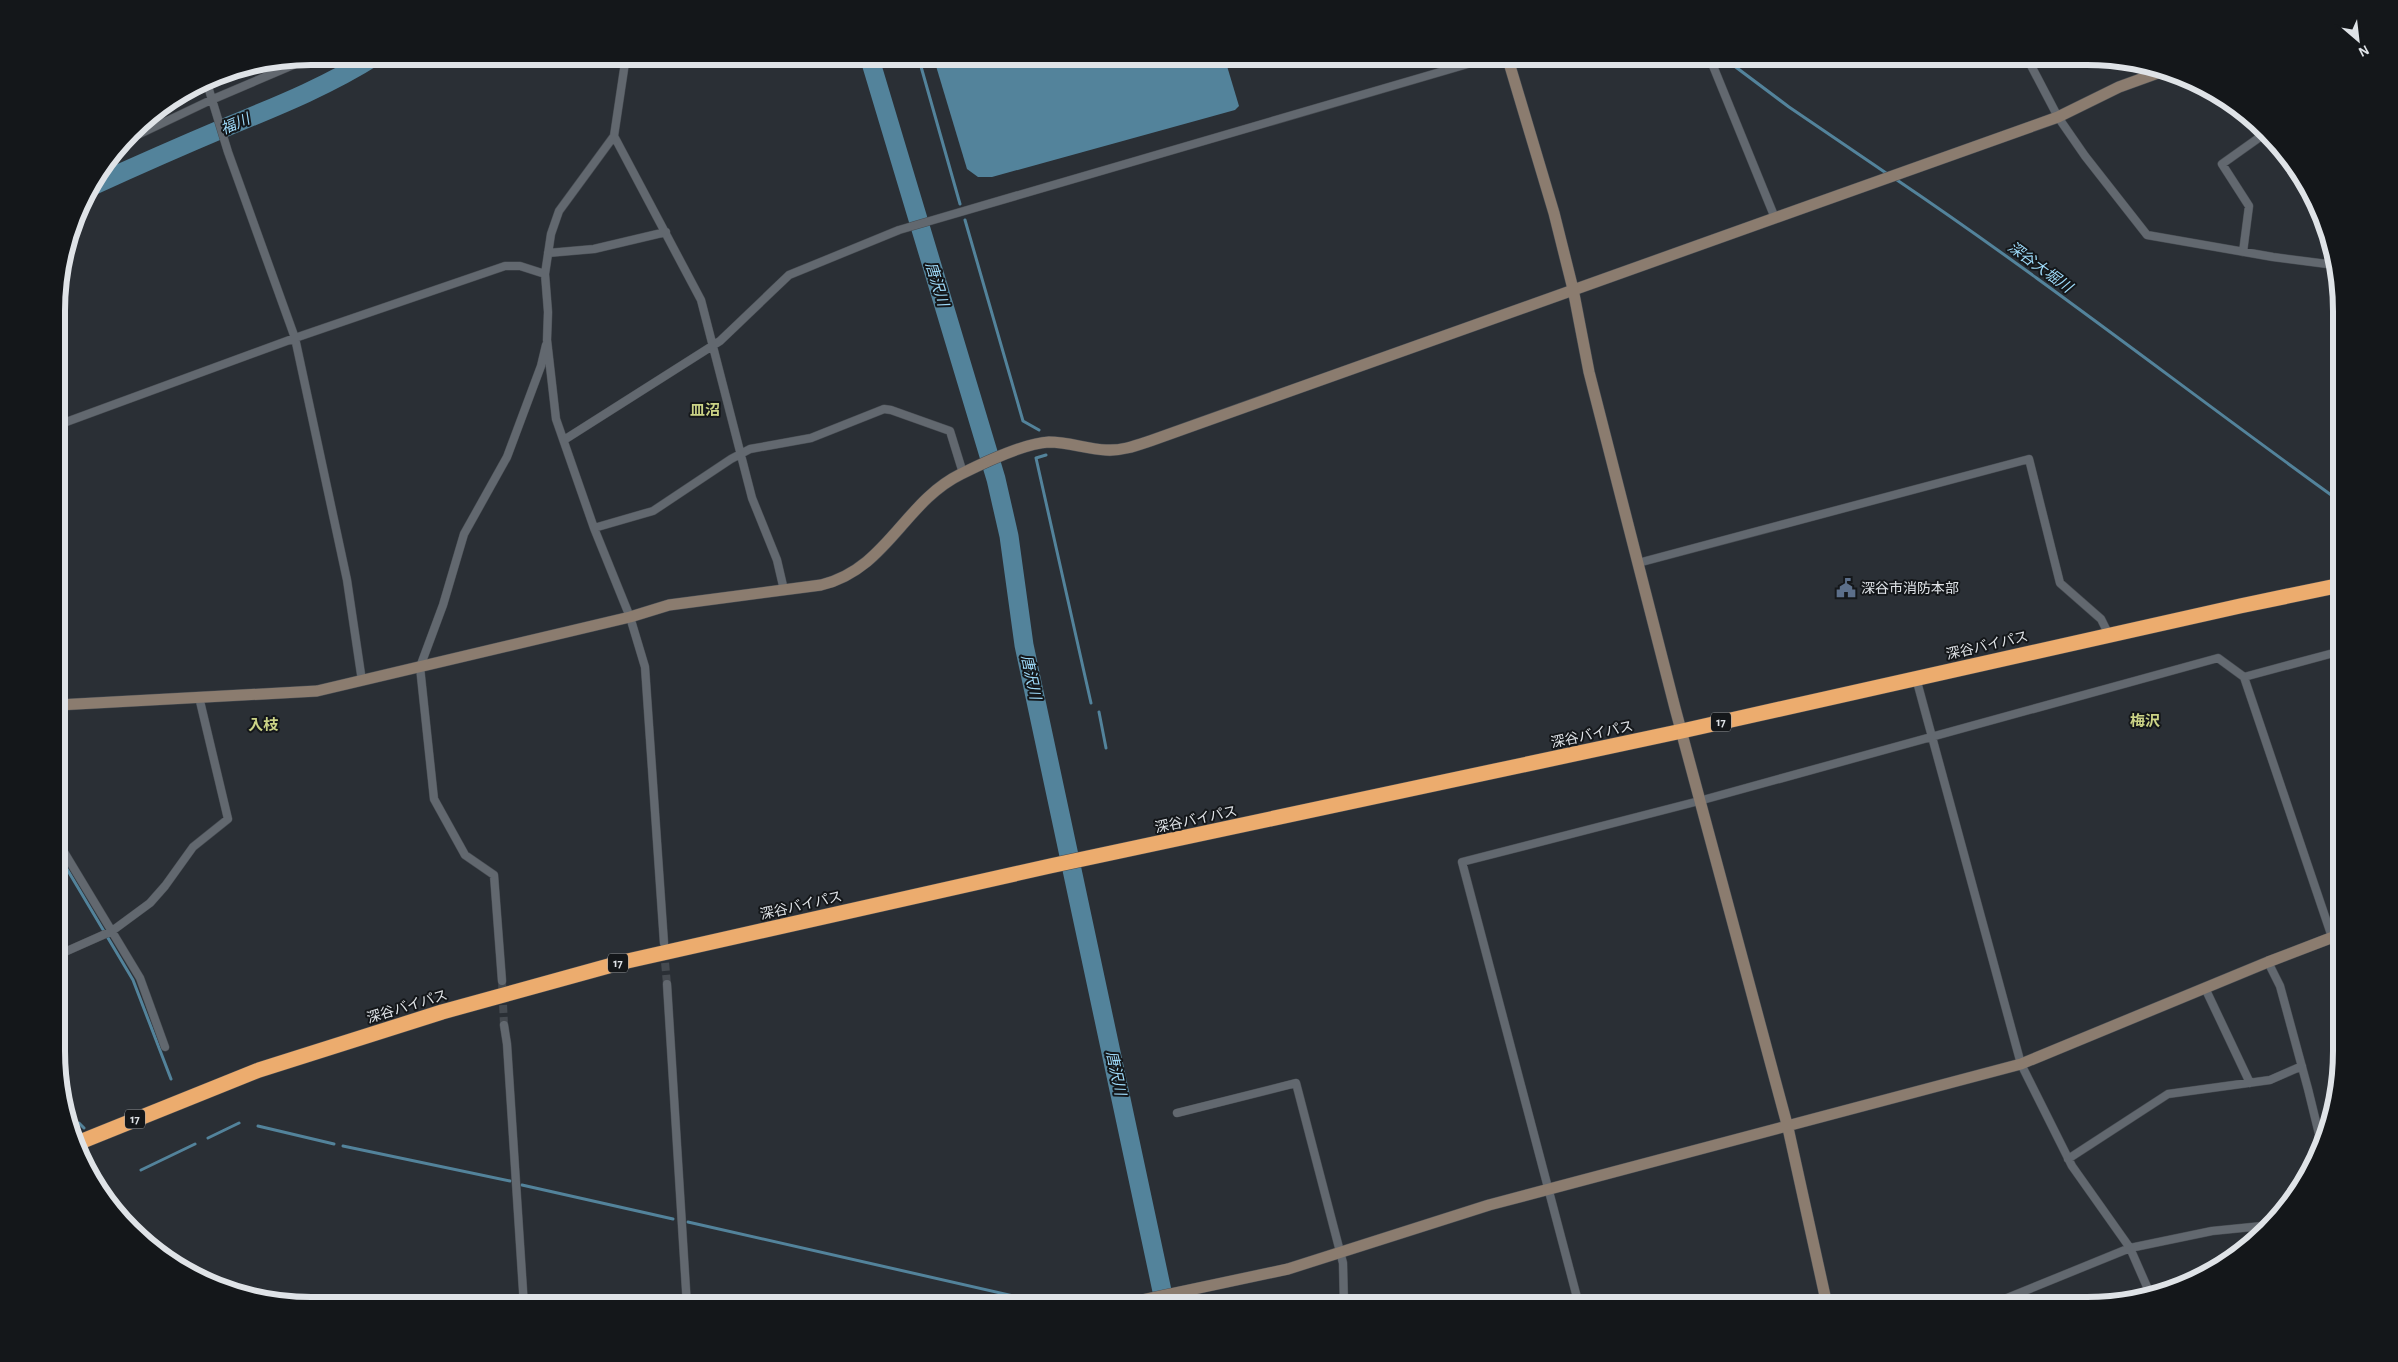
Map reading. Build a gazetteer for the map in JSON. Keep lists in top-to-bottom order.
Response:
{
  "streets": {
    "highway": ["深谷バイパス", "17"]
  },
  "districts": ["皿沼", "梅沢", "入枝"],
  "water": ["福川", "深谷大堀川", "唐沢川"],
  "places": {
    "public building": ["深谷市消防本部"]
  },
  "north": "bottom right"
}
